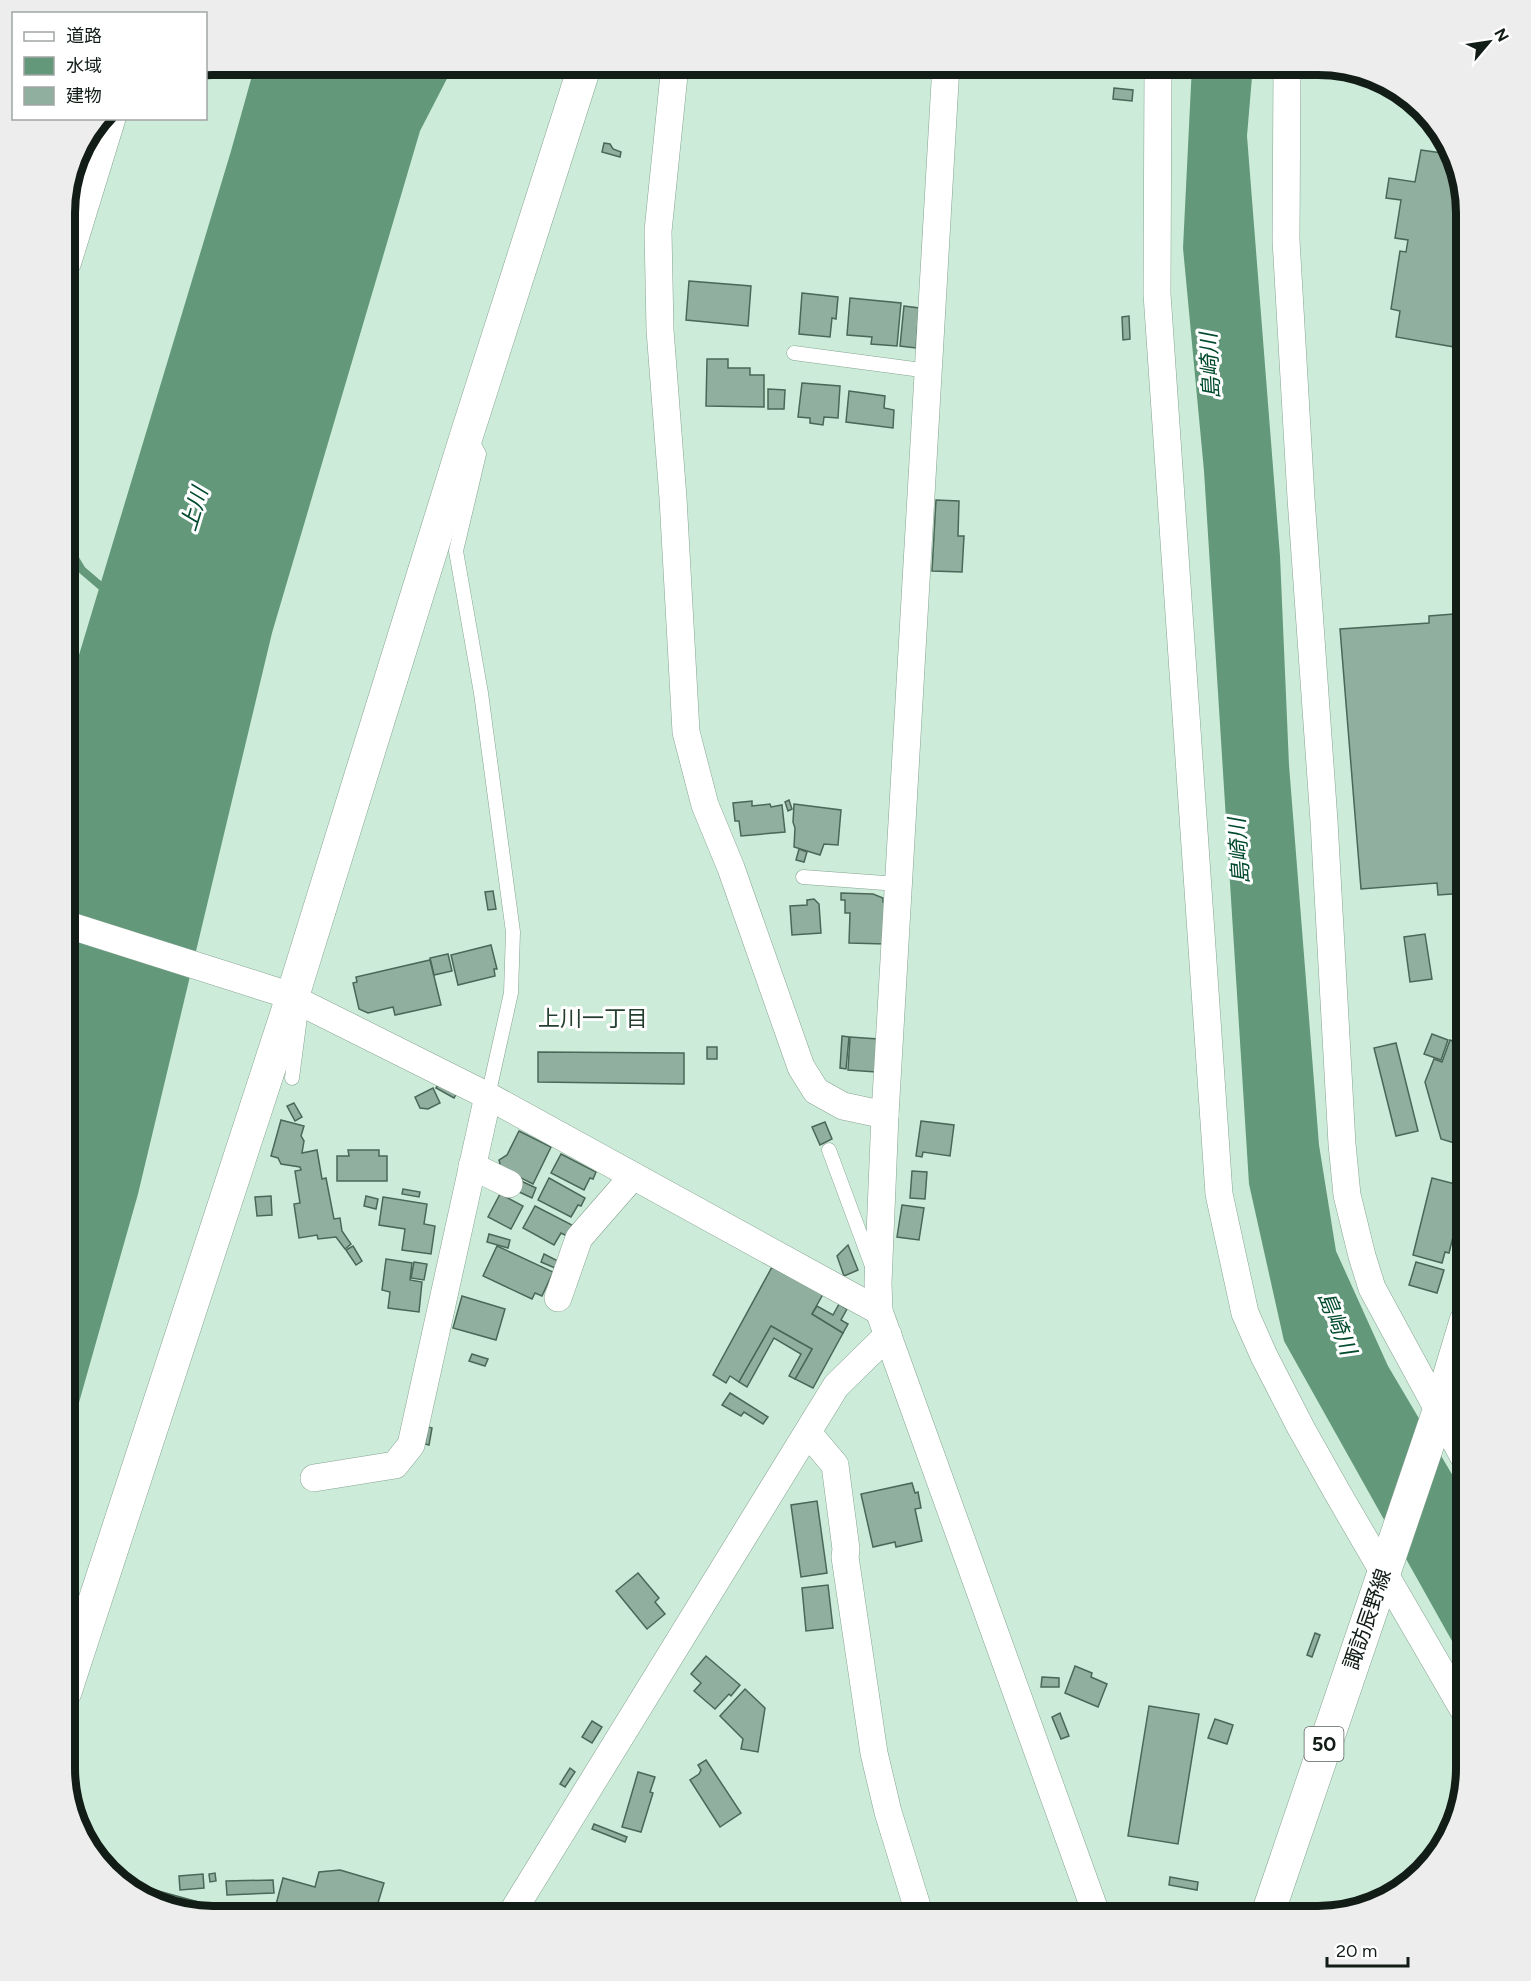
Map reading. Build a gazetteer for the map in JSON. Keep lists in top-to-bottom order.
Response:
{
  "streets": {
    "street": ["諏訪辰野線", "50"]
  },
  "districts": ["上川一丁目"],
  "water": ["島崎川", "上川"],
  "legend": ["道路", "水域", "建物"],
  "scale_bar": "20 m",
  "north": "top right"
}
